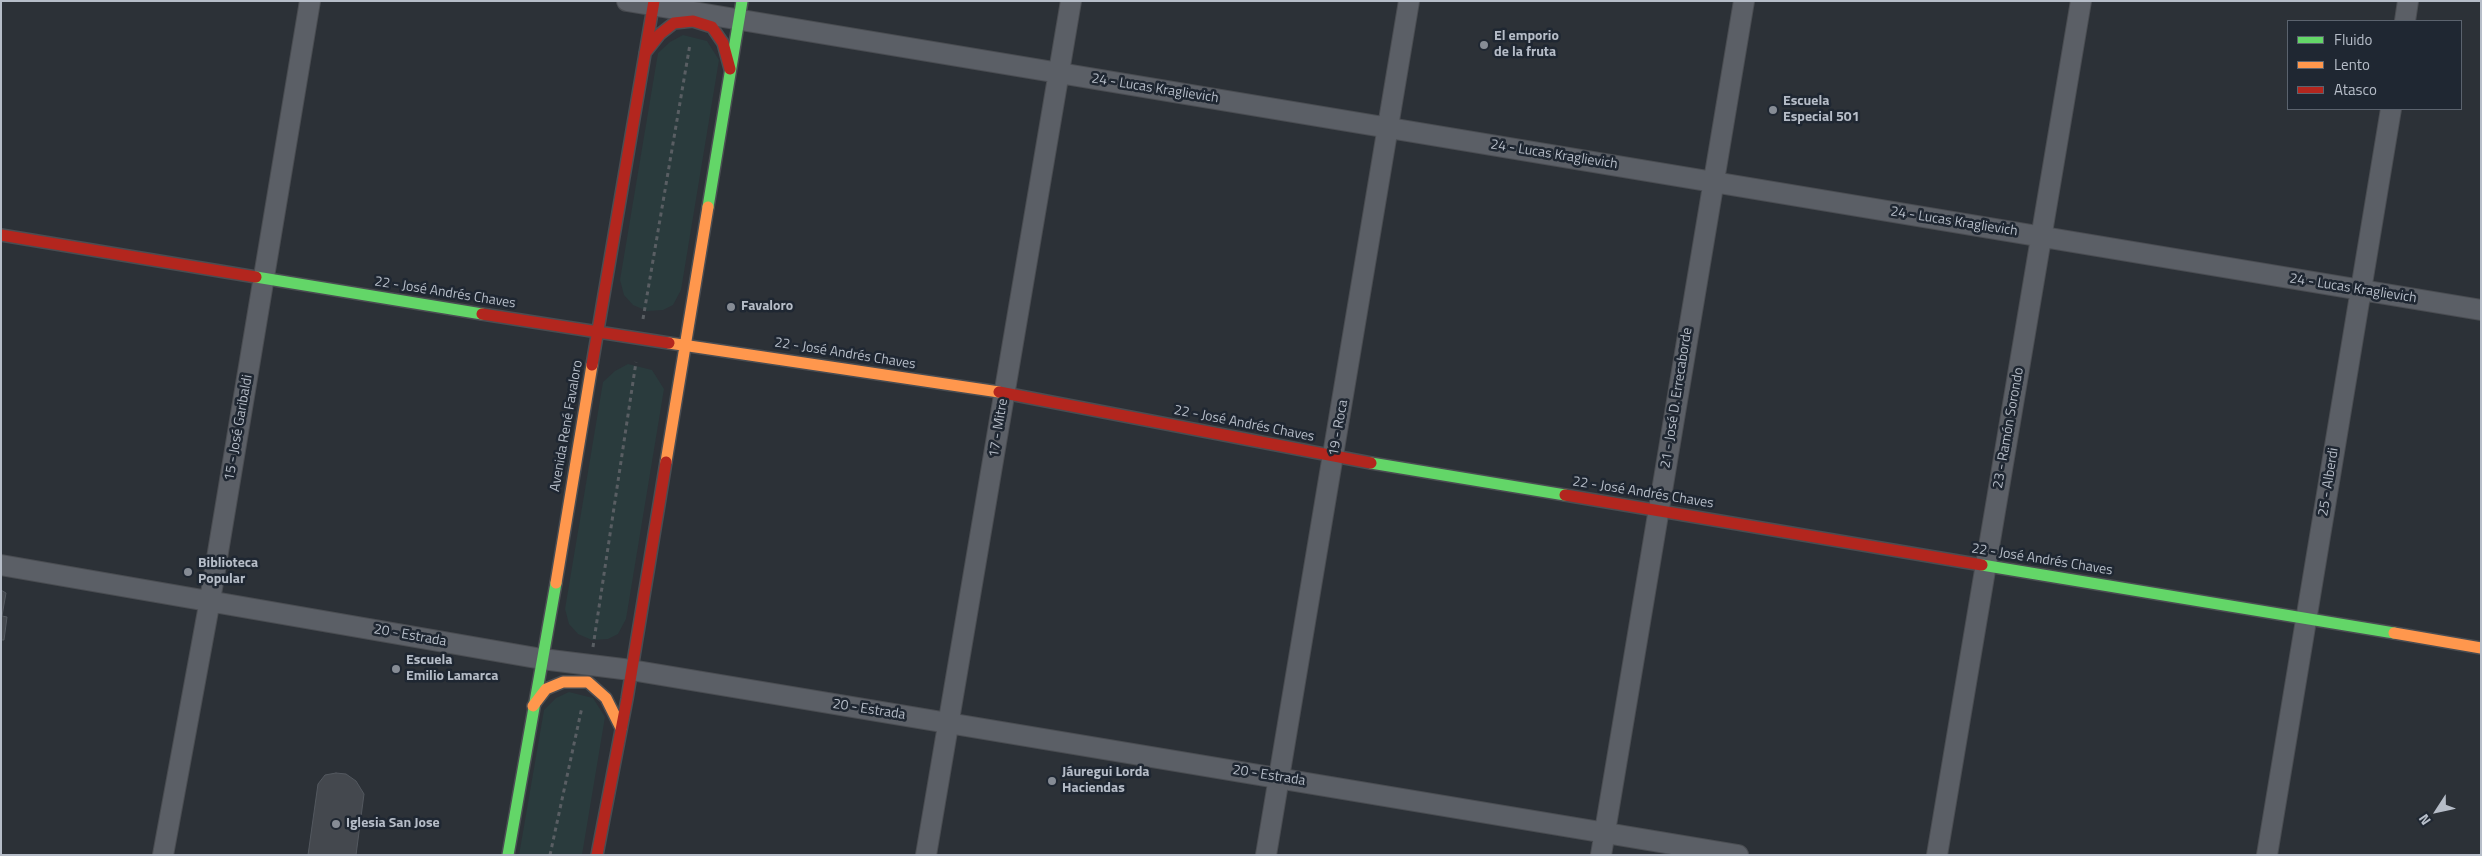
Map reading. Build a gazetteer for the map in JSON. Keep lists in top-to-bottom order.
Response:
{
  "streets": {
    "street": [
      "24 - Lucas Kraglievich",
      "22 - José Andrés Chaves",
      "21 - José D. Errecaborde",
      "Avenida René Favaloro",
      "15 - José Garibaldi",
      "17 - Mitre",
      "19 - Roca",
      "23 - Ramón Sorondo",
      "25 - Alberdi",
      "20 - Estrada"
    ]
  },
  "crossings": [
    ["24 - Lucas Kraglievich", "21 - José D. Errecaborde"],
    ["24 - Lucas Kraglievich", "Avenida René Favaloro"],
    ["24 - Lucas Kraglievich", "17 - Mitre"],
    ["24 - Lucas Kraglievich", "19 - Roca"],
    ["24 - Lucas Kraglievich", "23 - Ramón Sorondo"],
    ["24 - Lucas Kraglievich", "25 - Alberdi"],
    ["22 - José Andrés Chaves", "21 - José D. Errecaborde"],
    ["22 - José Andrés Chaves", "Avenida René Favaloro"],
    ["22 - José Andrés Chaves", "15 - José Garibaldi"],
    ["22 - José Andrés Chaves", "17 - Mitre"],
    ["22 - José Andrés Chaves", "19 - Roca"],
    ["22 - José Andrés Chaves", "23 - Ramón Sorondo"],
    ["22 - José Andrés Chaves", "25 - Alberdi"],
    ["21 - José D. Errecaborde", "20 - Estrada"],
    ["Avenida René Favaloro", "20 - Estrada"],
    ["15 - José Garibaldi", "20 - Estrada"],
    ["17 - Mitre", "20 - Estrada"],
    ["19 - Roca", "20 - Estrada"]
  ],
  "places": [
    "El emporio de la fruta",
    "Escuela Especial 501",
    "Favaloro",
    "Biblioteca Popular",
    "Escuela Emilio Lamarca",
    "Jáuregui Lorda Haciendas",
    "Iglesia San Jose"
  ],
  "legend": ["Fluido", "Lento", "Atasco"],
  "north": "bottom left"
}
